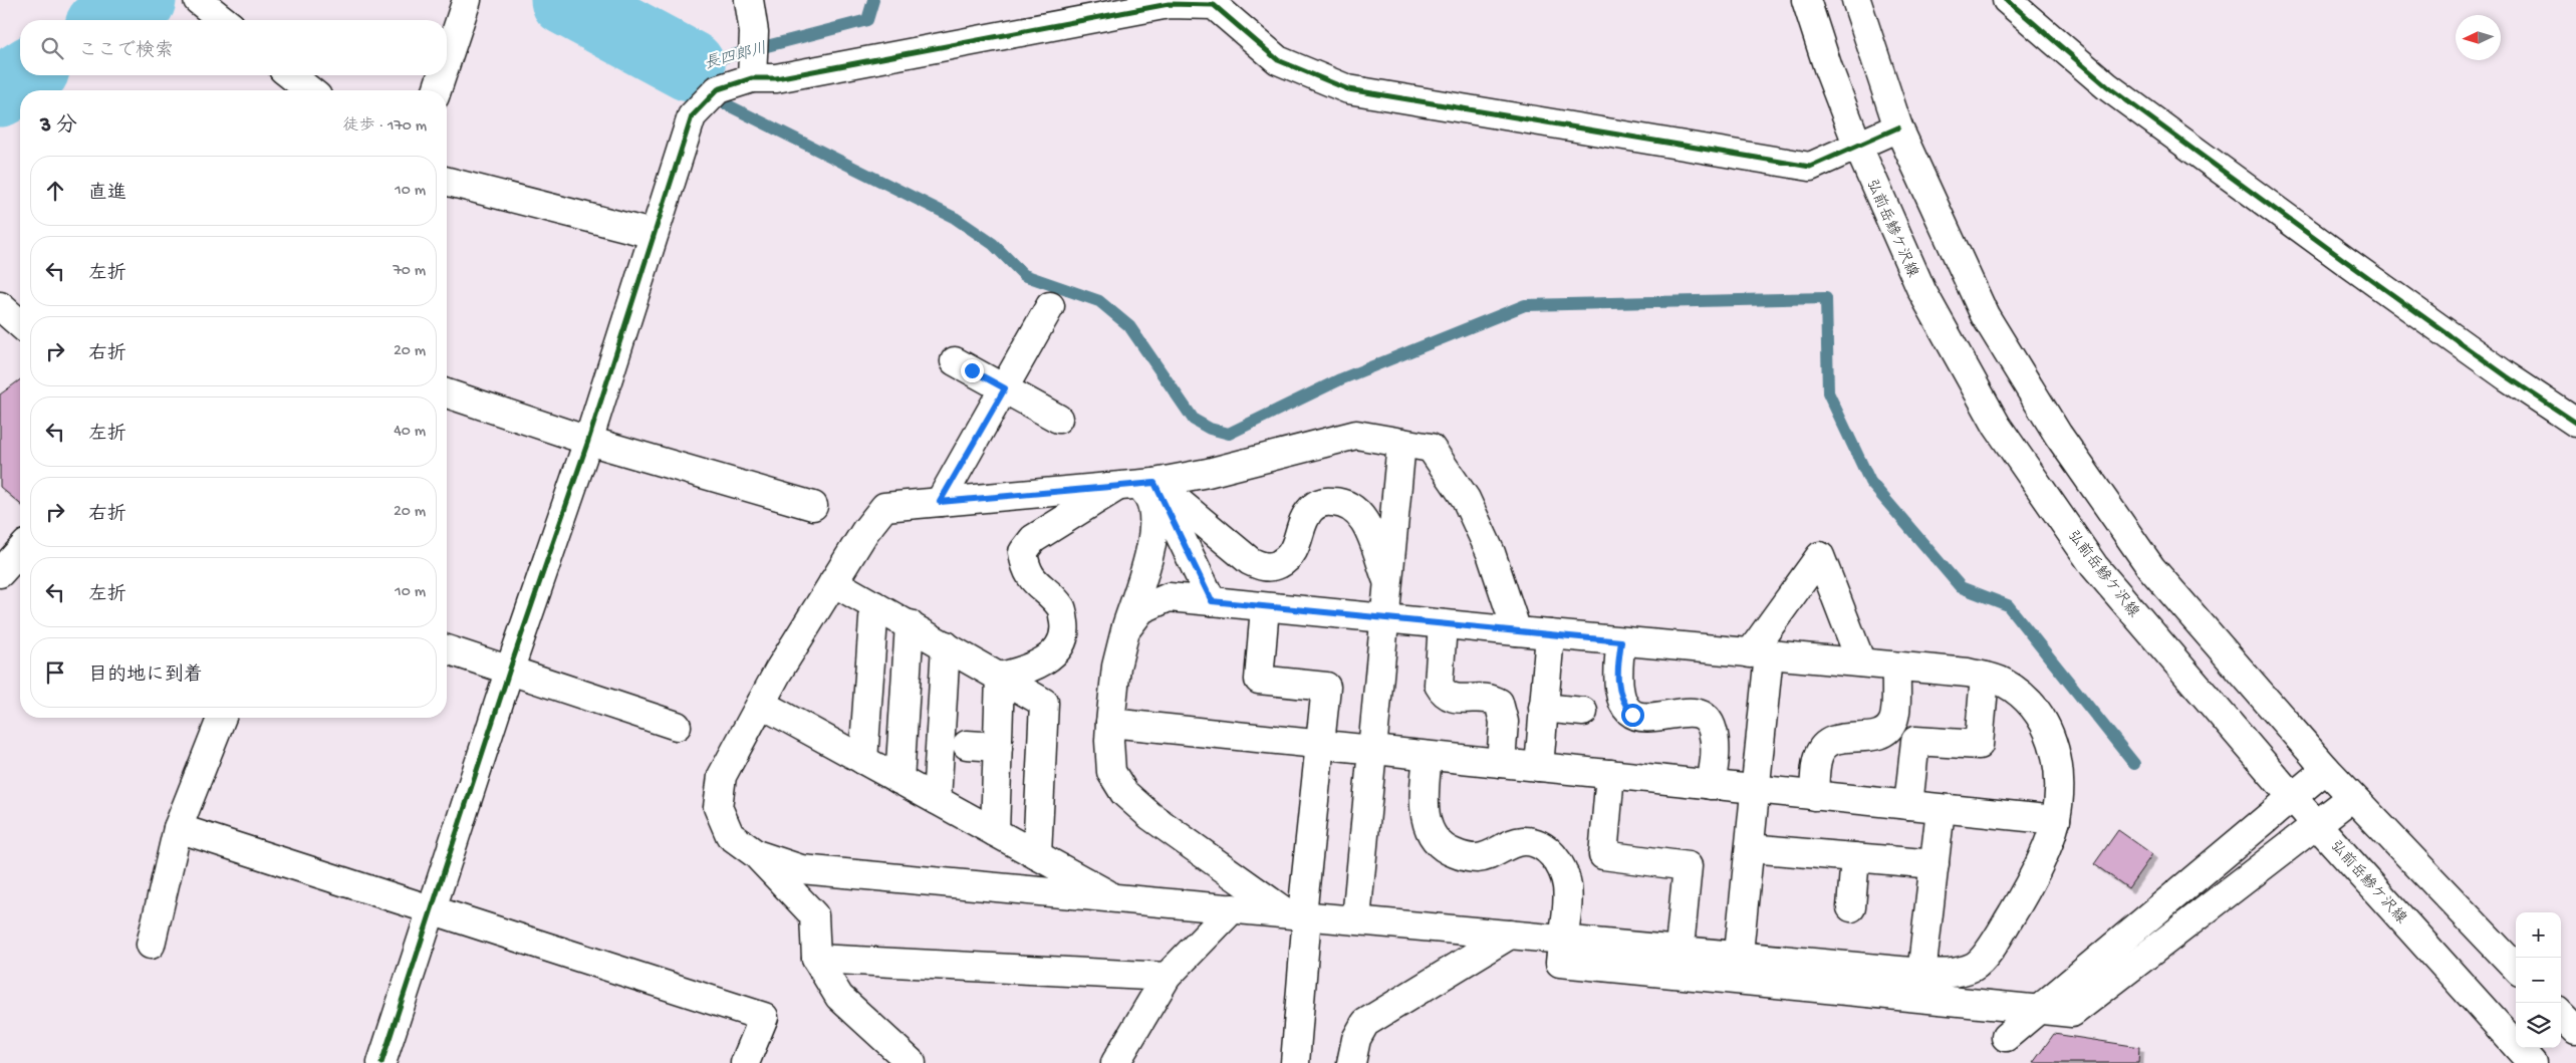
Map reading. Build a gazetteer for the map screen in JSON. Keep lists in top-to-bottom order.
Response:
{
  "streets": {
    "street": ["弘前岳鰺ケ沢線"]
  },
  "water": ["長四郎川"],
  "north": "left",
  "page": {
    "search": "ここで検索",
    "heading": ["3 分", "徒歩 · 170 m"],
    "list": [
      ["直進", "10 m"],
      ["左折", "70 m"],
      ["右折", "20 m"],
      ["左折", "40 m"],
      ["右折", "20 m"],
      ["左折", "10 m"],
      "目的地に到着"
    ],
    "map_buttons": ["+", "−"]
  }
}
